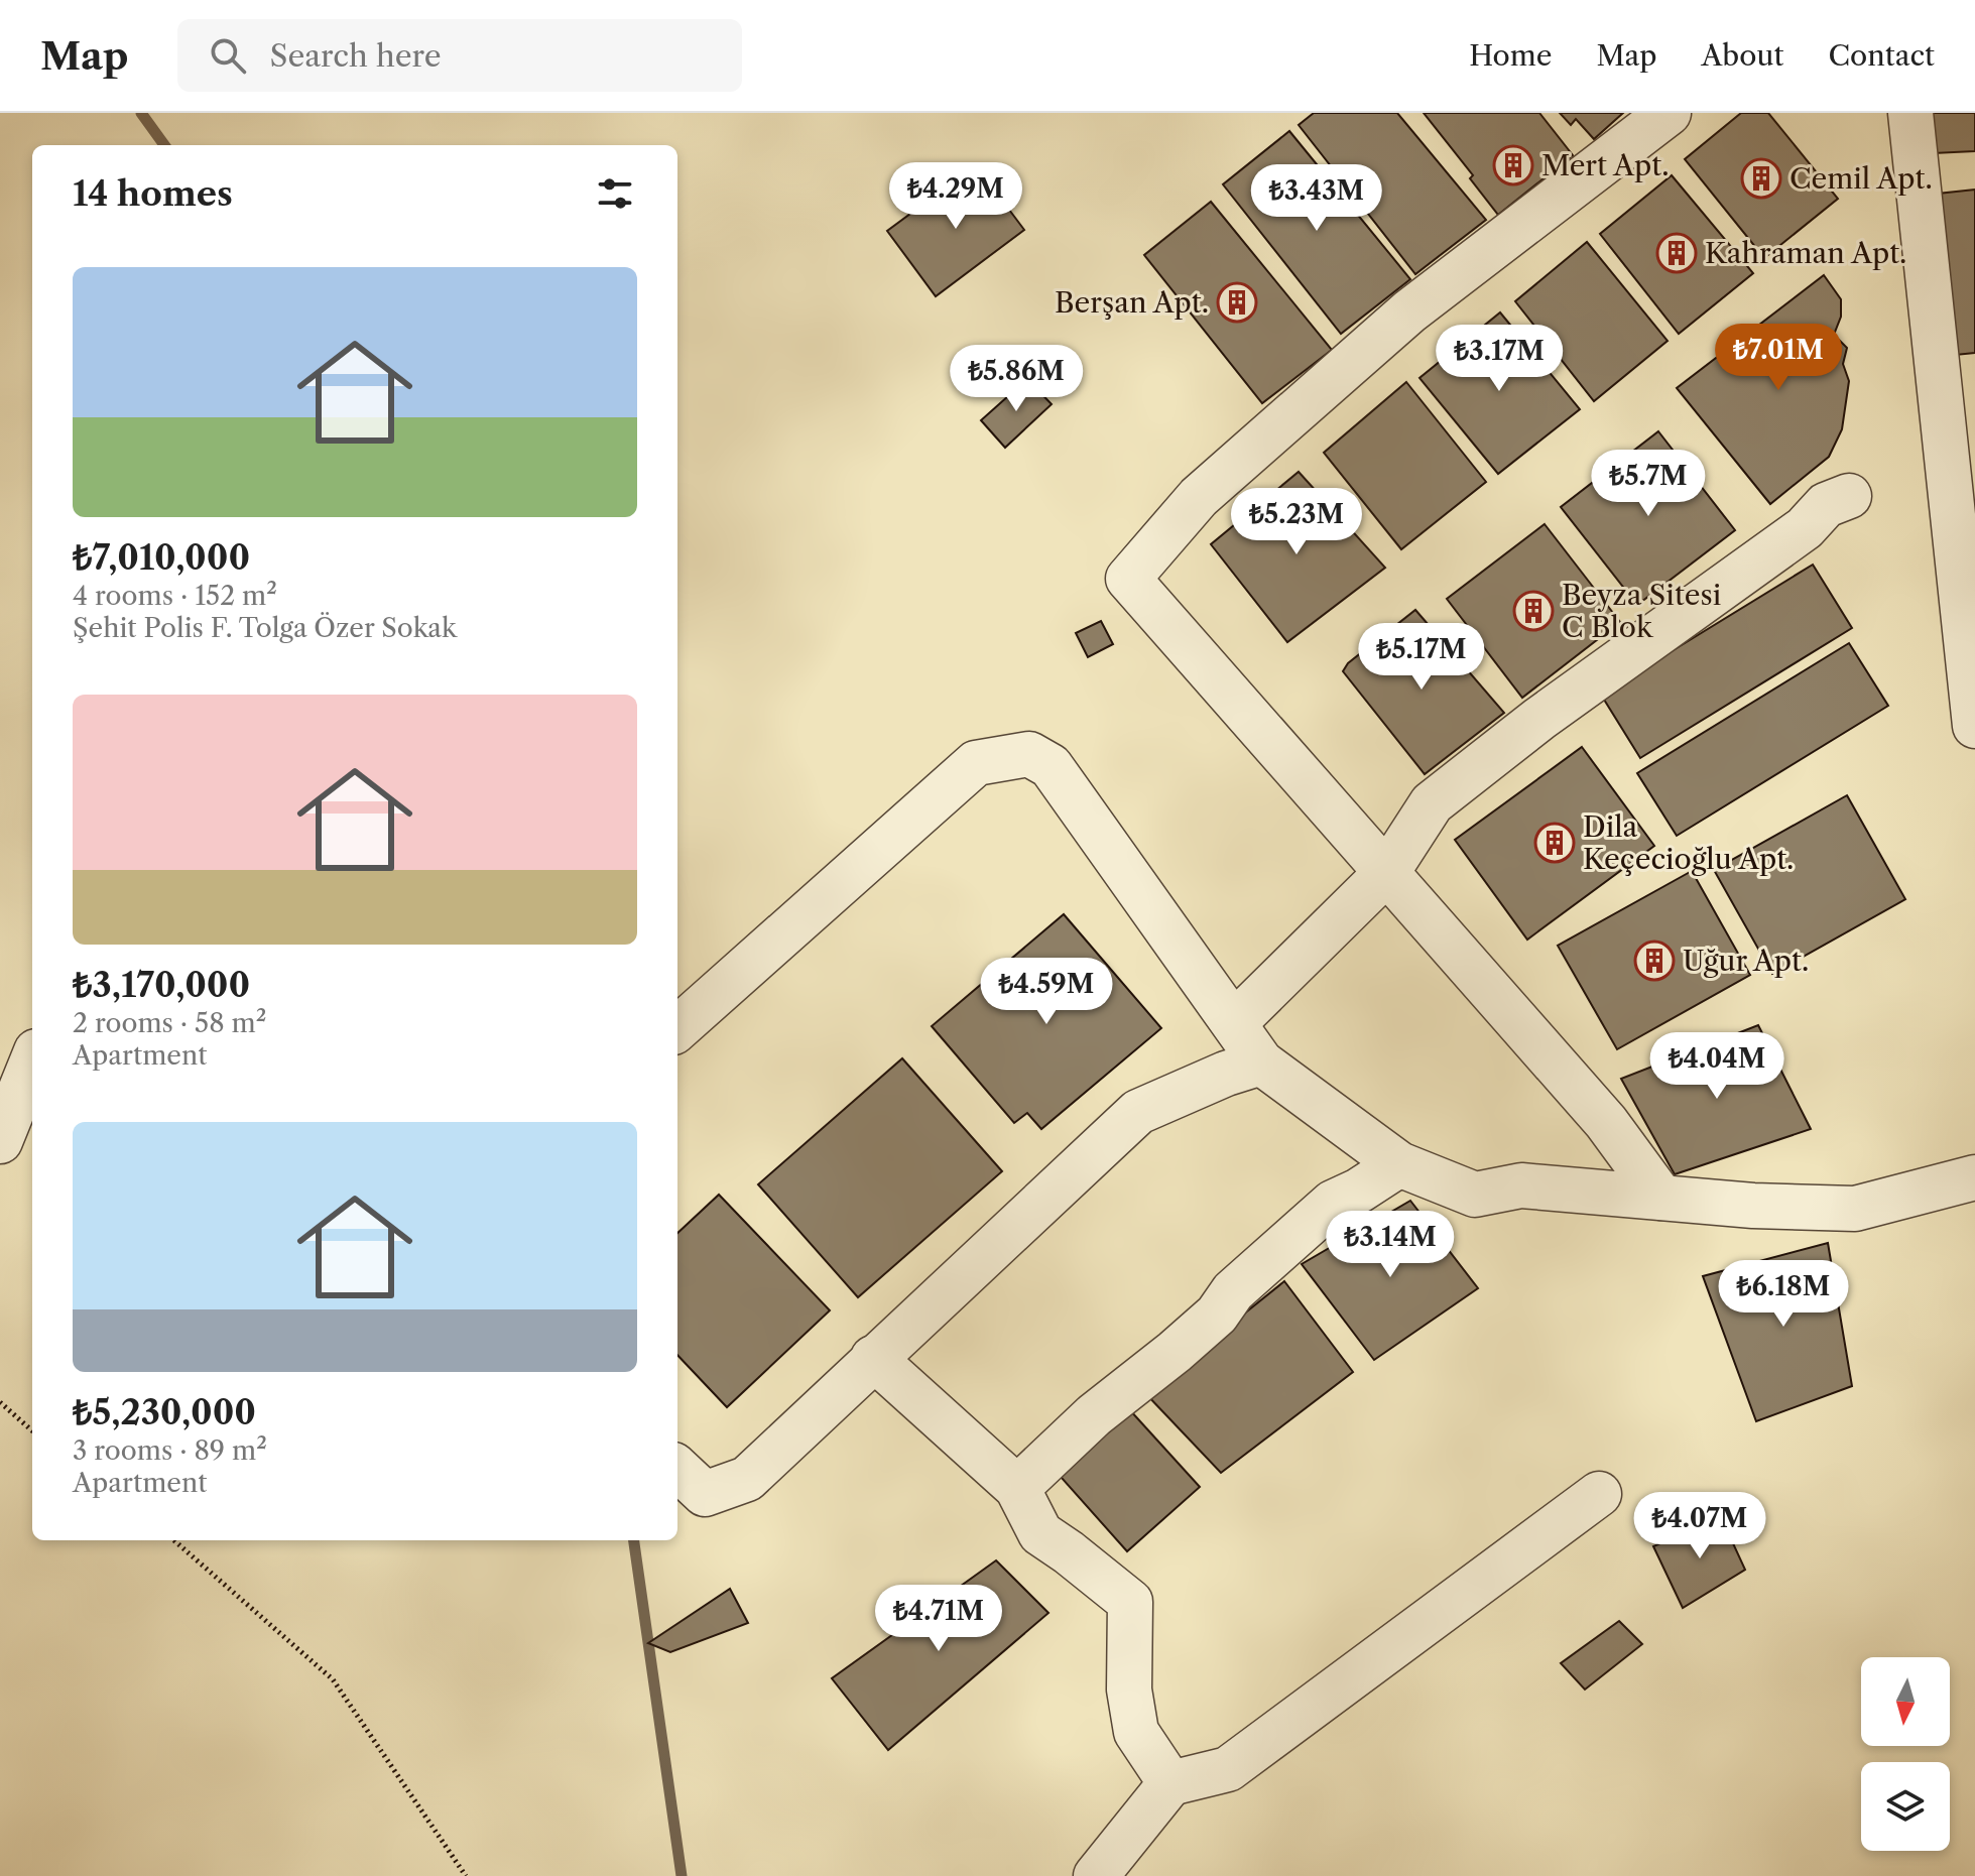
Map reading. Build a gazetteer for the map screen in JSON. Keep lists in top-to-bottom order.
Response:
{
  "places": {
    "building": [
      "Mert Apt.",
      "Cemil Apt.",
      "Kahraman Apt.",
      "Berşan Apt.",
      "Beyza Sitesi C Blok",
      "Dila Keçecioğlu Apt.",
      "Uğur Apt."
    ]
  },
  "north": "bottom",
  "page": {
    "header": "Map",
    "search": "Search here",
    "nav": [
      "Home",
      "Map",
      "About",
      "Contact"
    ],
    "heading": "14 homes",
    "price": [
      "₺4.29M",
      "₺3.43M",
      "₺7.01M",
      "₺3.17M",
      "₺5.86M",
      "₺5.7M",
      "₺5.23M",
      "₺5.17M",
      "₺4.59M",
      "₺4.04M",
      "₺3.14M",
      "₺6.18M",
      "₺4.07M",
      "₺4.71M"
    ],
    "list": [
      {
        "name": "₺7,010,000",
        "note": "4 rooms · 152 m² · Şehit Polis F. Tolga Özer Sokak"
      },
      {
        "name": "₺3,170,000",
        "note": "2 rooms · 58 m² · Apartment"
      },
      {
        "name": "₺5,230,000",
        "note": "3 rooms · 89 m² · Apartment"
      }
    ]
  }
}
